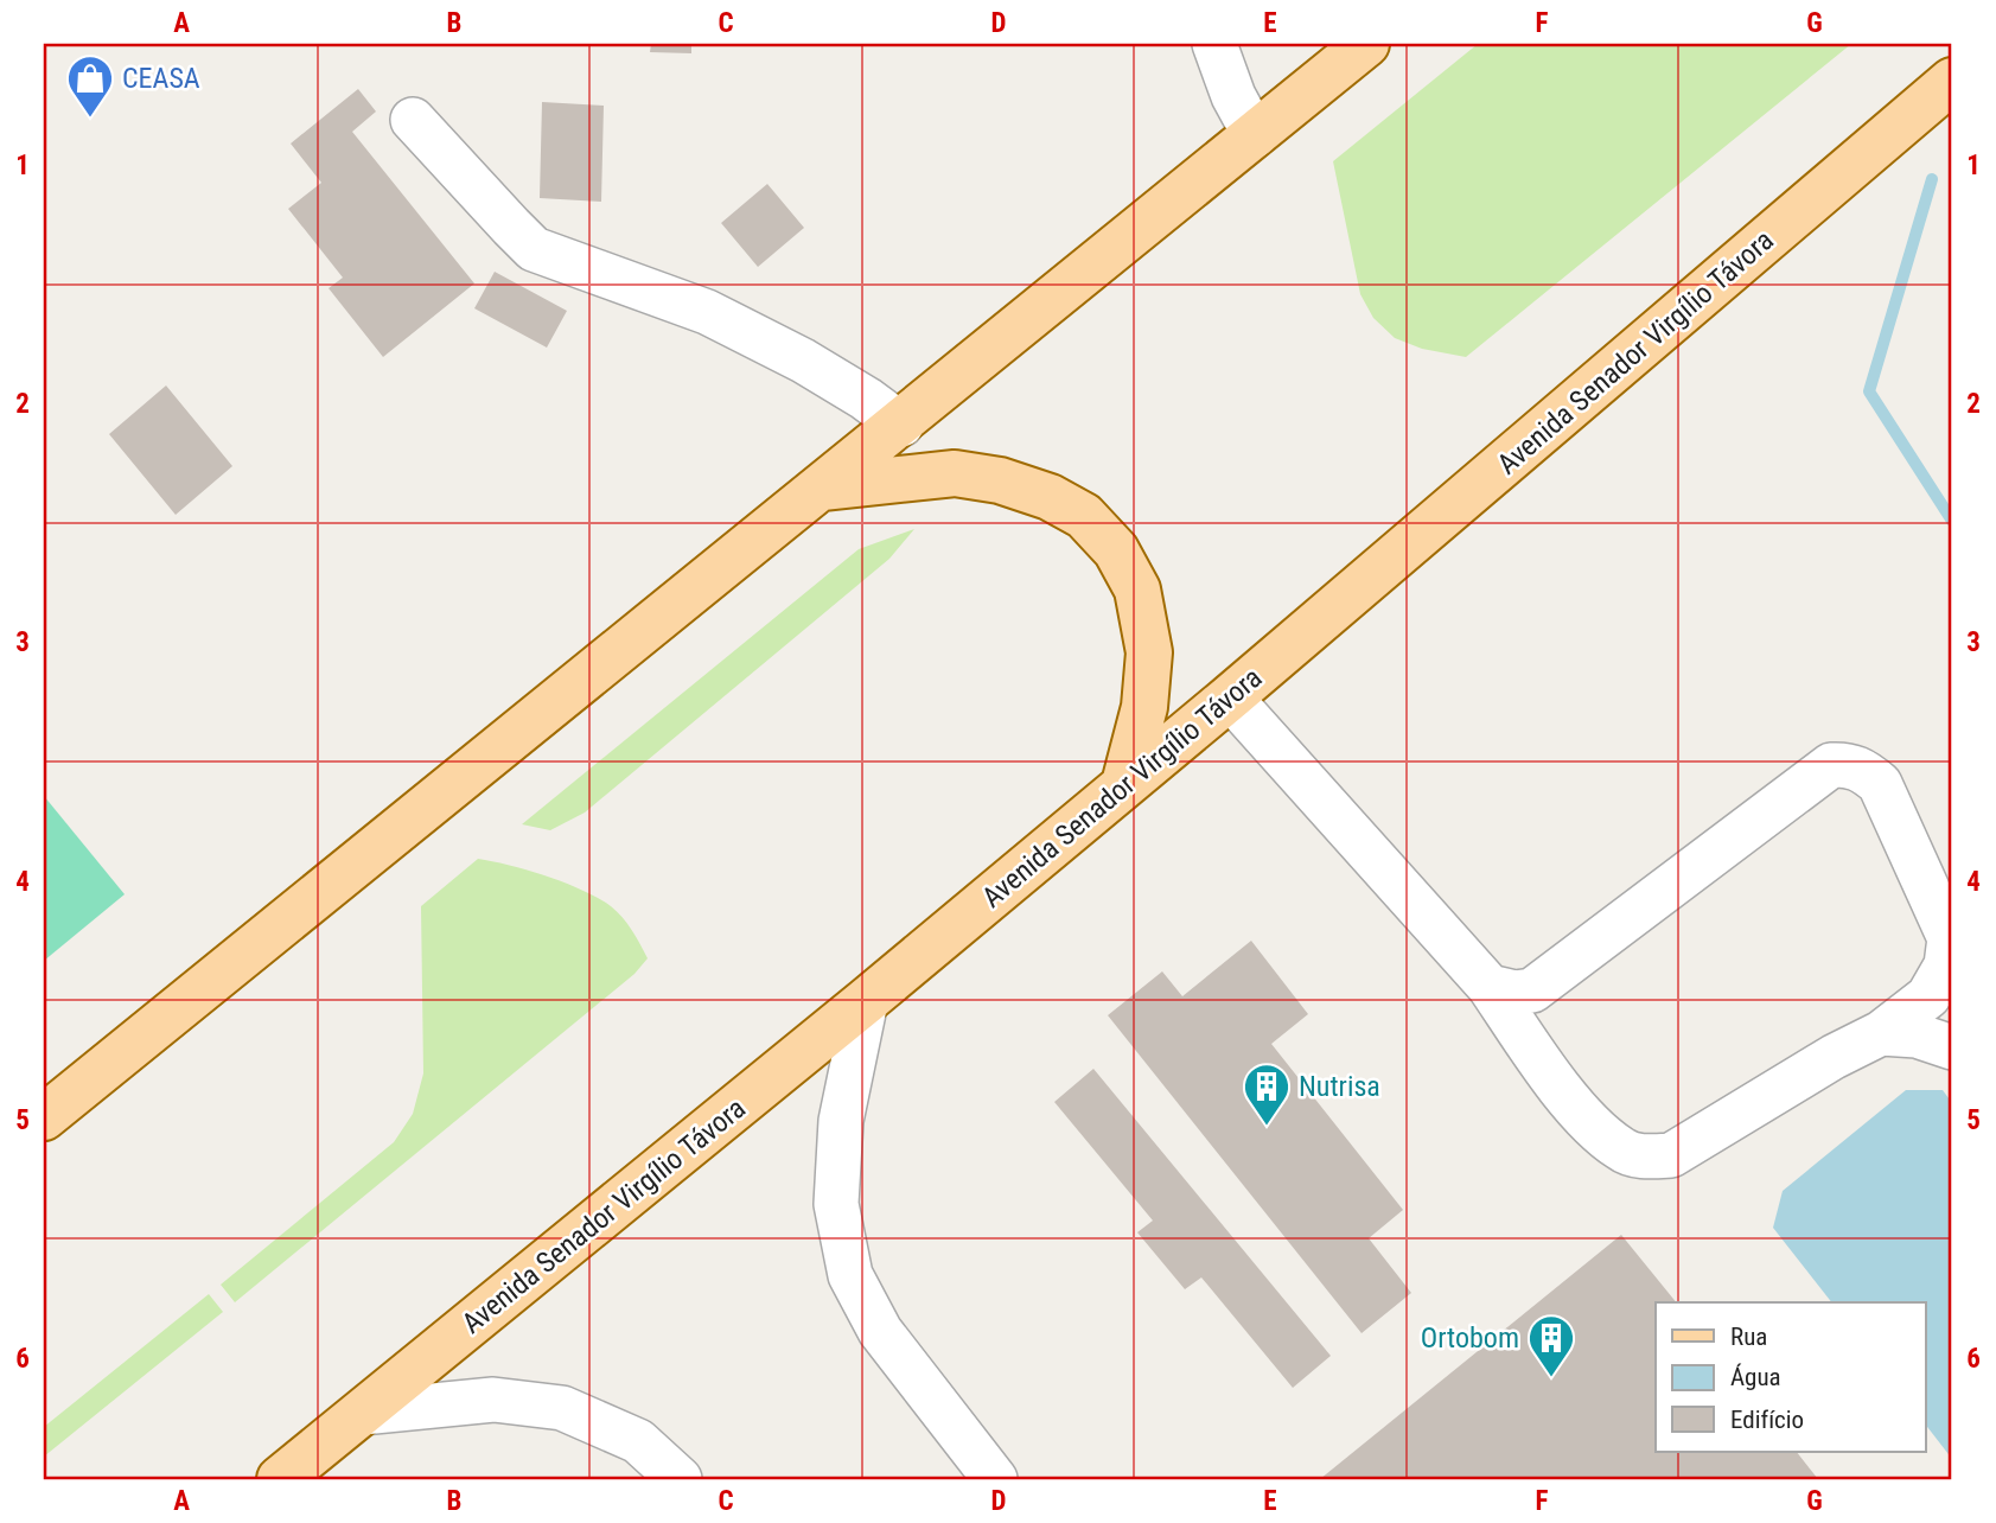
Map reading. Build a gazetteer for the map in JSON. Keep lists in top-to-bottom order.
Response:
{
  "streets": {
    "main road": ["Avenida Senador Virgílio Távora"]
  },
  "places": {
    "shop": ["CEASA"],
    "building": ["Nutrisa", "Ortobom"]
  },
  "legend": ["Rua", "Água", "Edifício"],
  "grid": {
    "columns": [
      "A",
      "B",
      "C",
      "D",
      "E",
      "F",
      "G"
    ],
    "rows": [
      "1",
      "2",
      "3",
      "4",
      "5",
      "6"
    ]
  }
}
